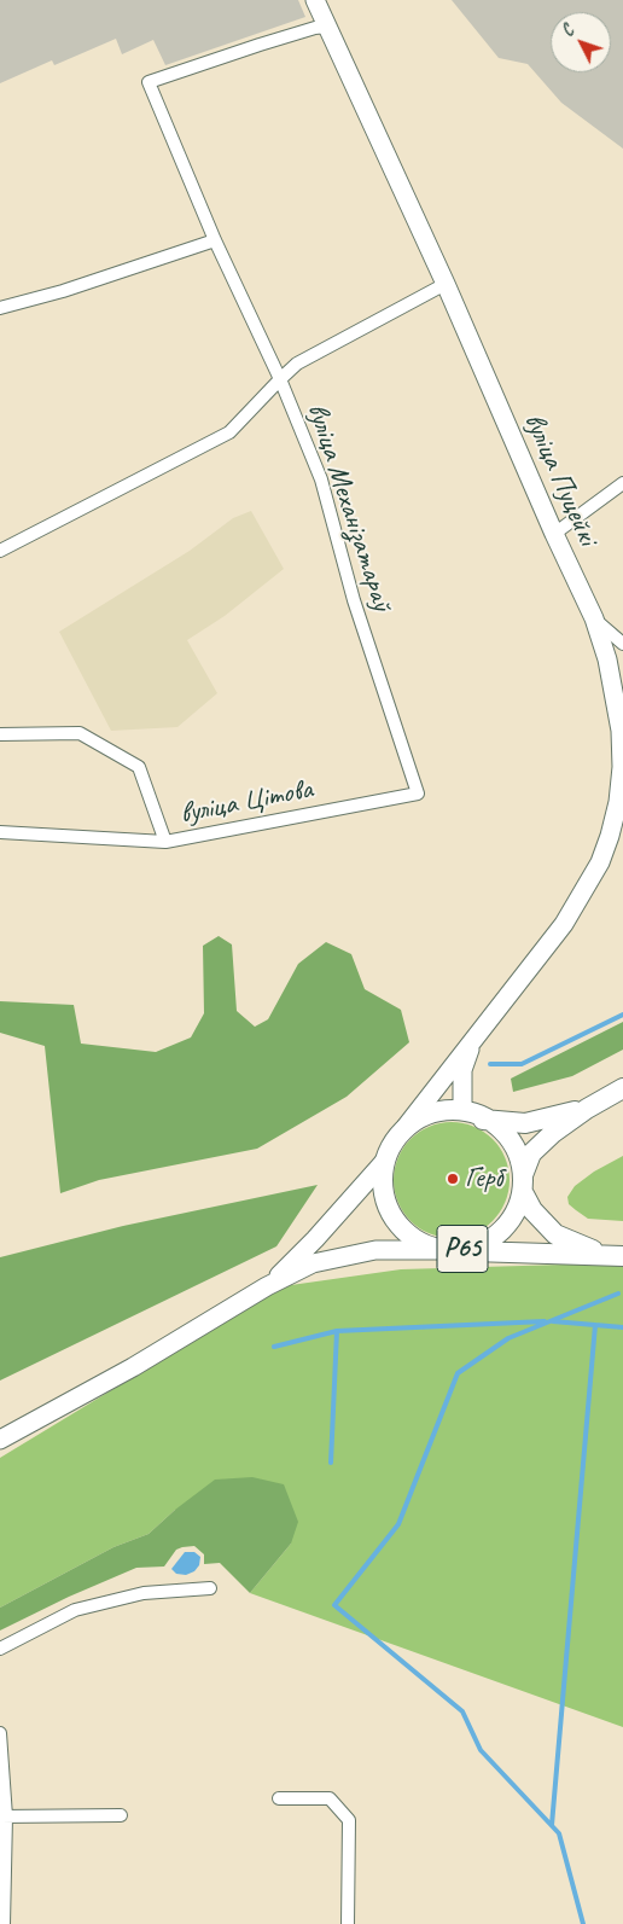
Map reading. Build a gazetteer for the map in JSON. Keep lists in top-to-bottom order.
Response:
{
  "streets": {
    "main road": ["вуліца Пуцейкі", "Р65"],
    "street": ["вуліца Механізатараў", "вуліца Цітова"]
  },
  "crossings": [
    ["вуліца Пуцейкі", "Р65"],
    ["вуліца Механізатараў", "вуліца Цітова"]
  ],
  "places": ["Герб"],
  "north": "top left"
}
